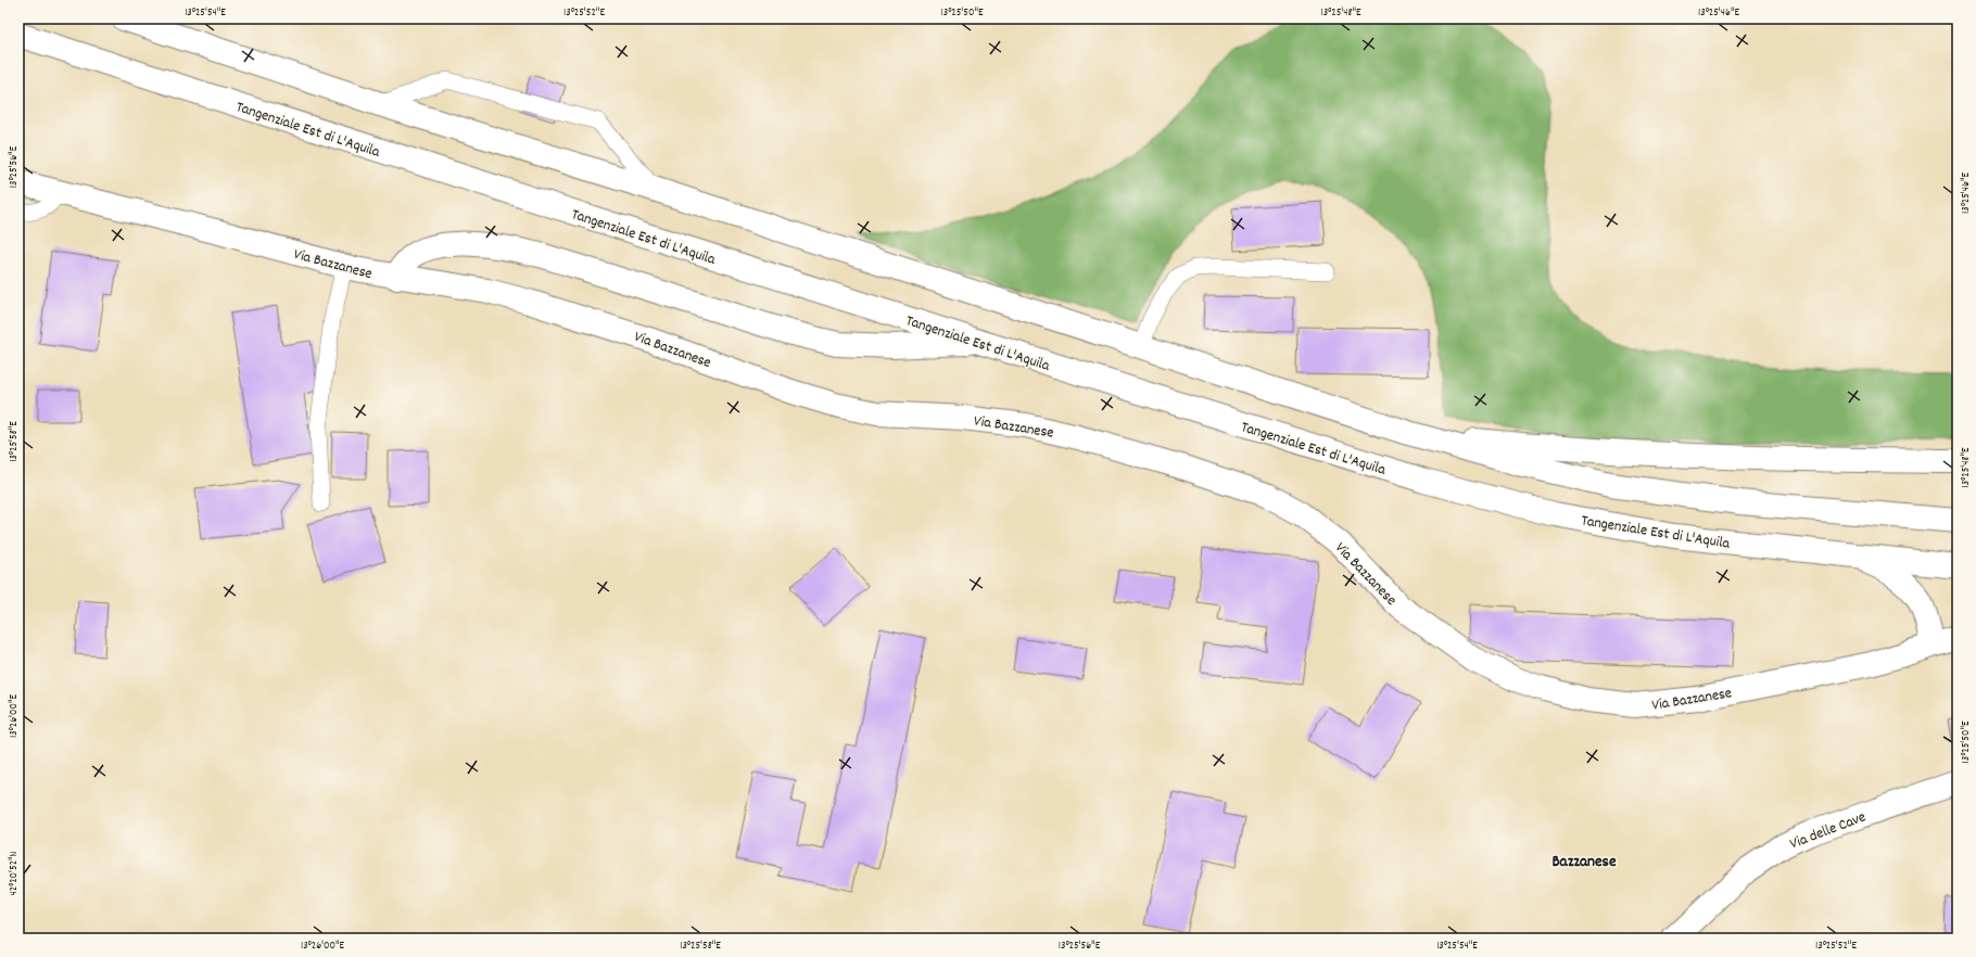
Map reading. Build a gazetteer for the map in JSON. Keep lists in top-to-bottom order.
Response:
{
  "streets": {
    "main road": ["Tangenziale Est di L'Aquila", "Via Bazzanese", "Via delle Cave"]
  },
  "districts": ["Bazzanese"],
  "coordinates": [
    "13°25'54\"E",
    "13°25'52\"E",
    "13°25'50\"E",
    "13°25'48\"E",
    "13°25'46\"E",
    "13°25'56\"E",
    "13°25'58\"E",
    "13°26'00\"E",
    "42°20'52\"N"
  ]
}
